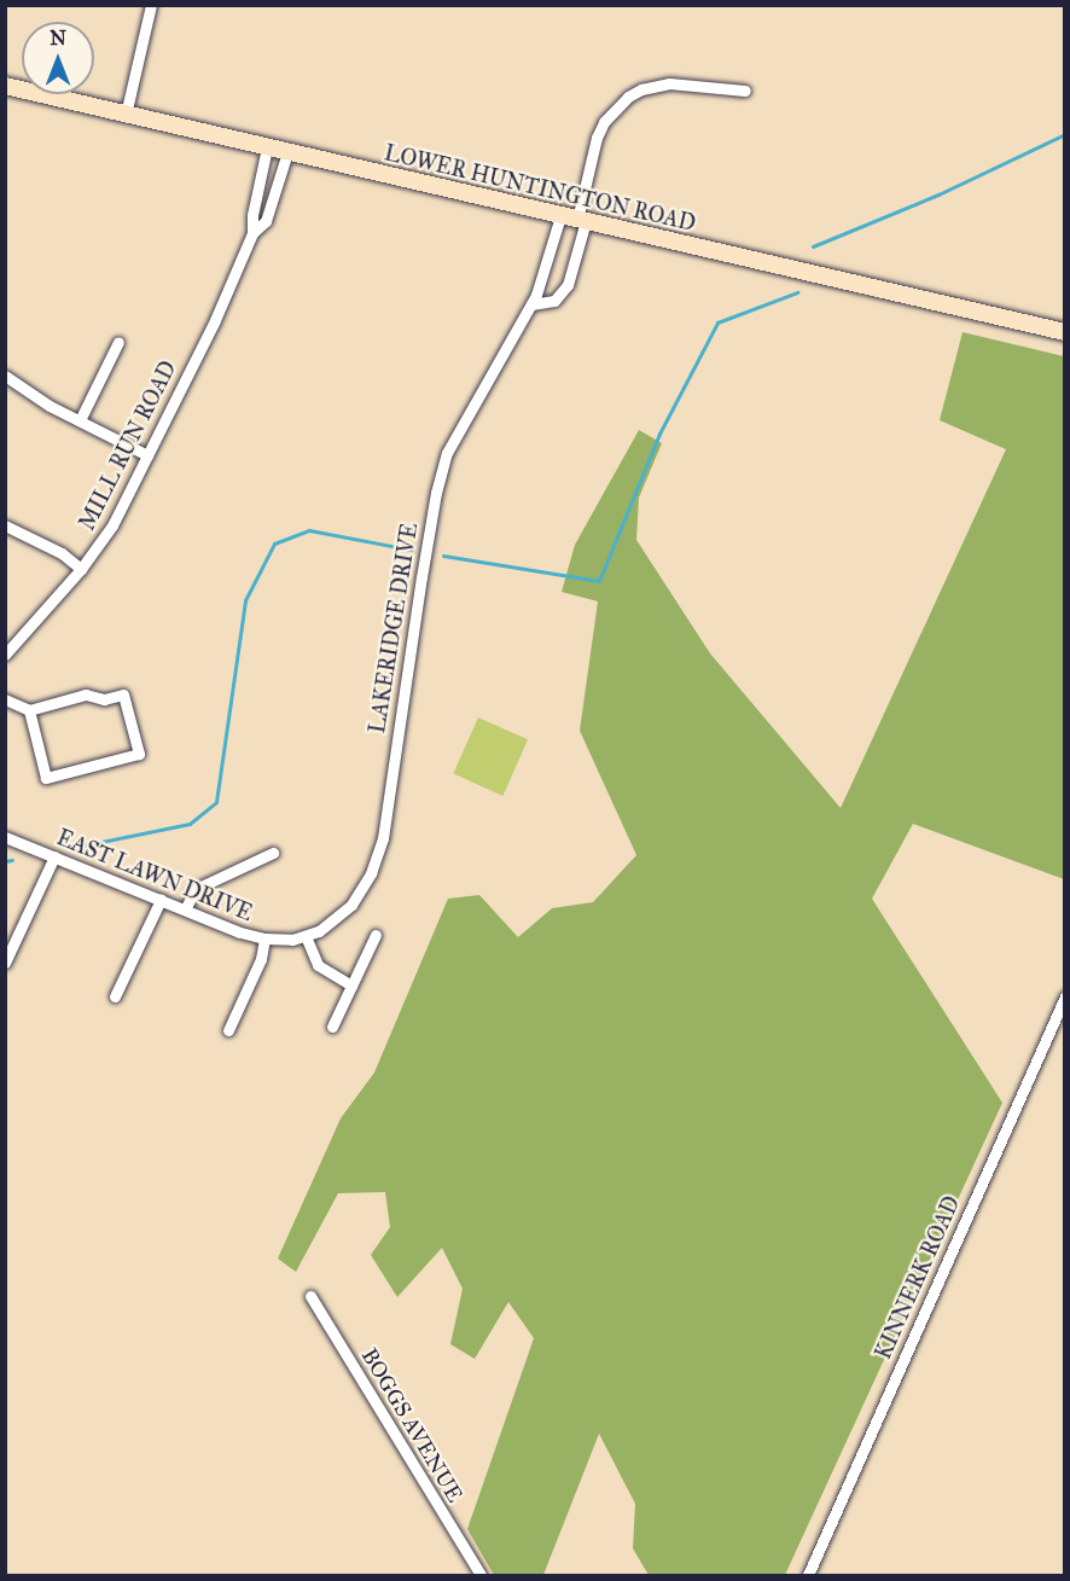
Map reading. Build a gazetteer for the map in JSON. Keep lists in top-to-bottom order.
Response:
{
  "streets": {
    "main road": ["LOWER HUNTINGTON ROAD"],
    "street": [
      "MILL RUN ROAD",
      "LAKERIDGE DRIVE",
      "EAST LAWN DRIVE",
      "KINNERK ROAD",
      "BOGGS AVENUE"
    ]
  },
  "crossings": [
    ["LOWER HUNTINGTON ROAD", "MILL RUN ROAD"],
    ["LOWER HUNTINGTON ROAD", "LAKERIDGE DRIVE"],
    ["LAKERIDGE DRIVE", "EAST LAWN DRIVE"]
  ],
  "north": "top"
}
